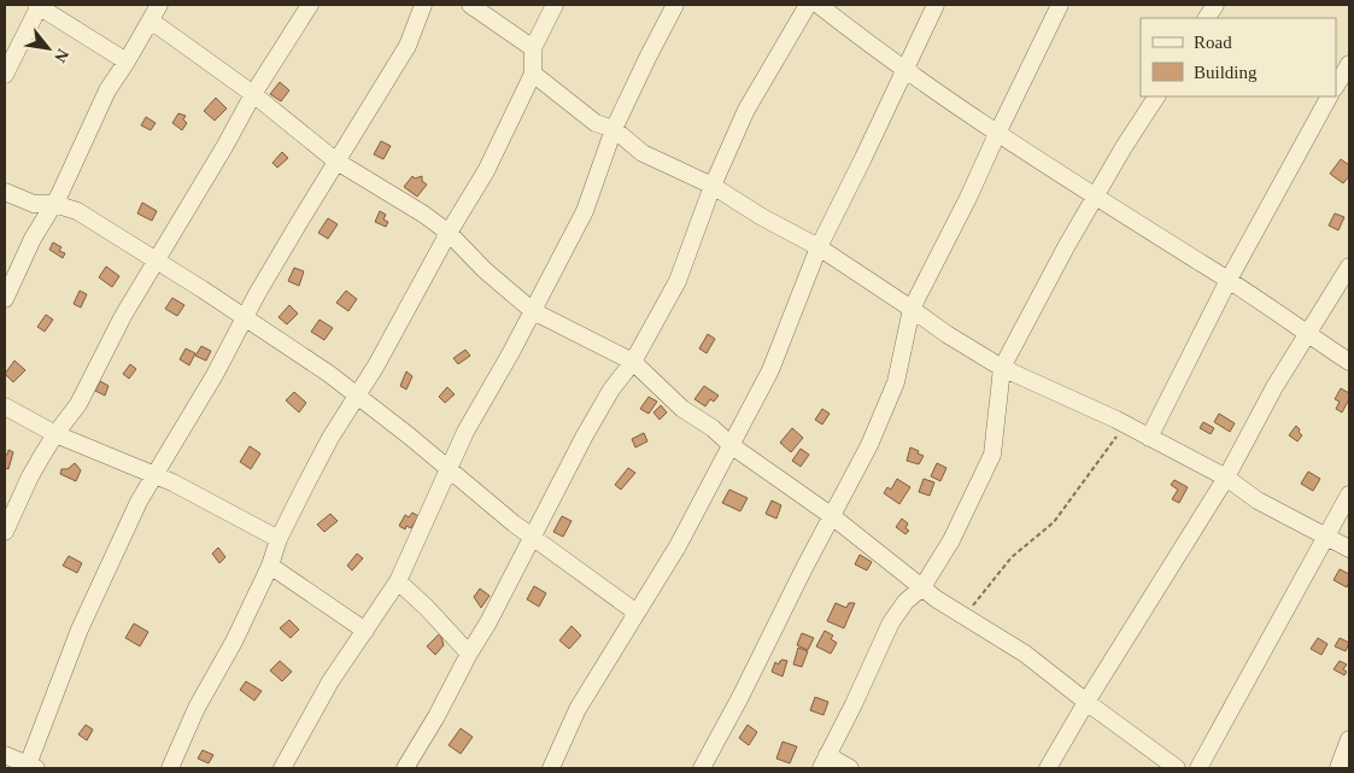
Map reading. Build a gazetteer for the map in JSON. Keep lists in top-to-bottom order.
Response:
{
  "legend": ["Road", "Building"],
  "north": "bottom right"
}
